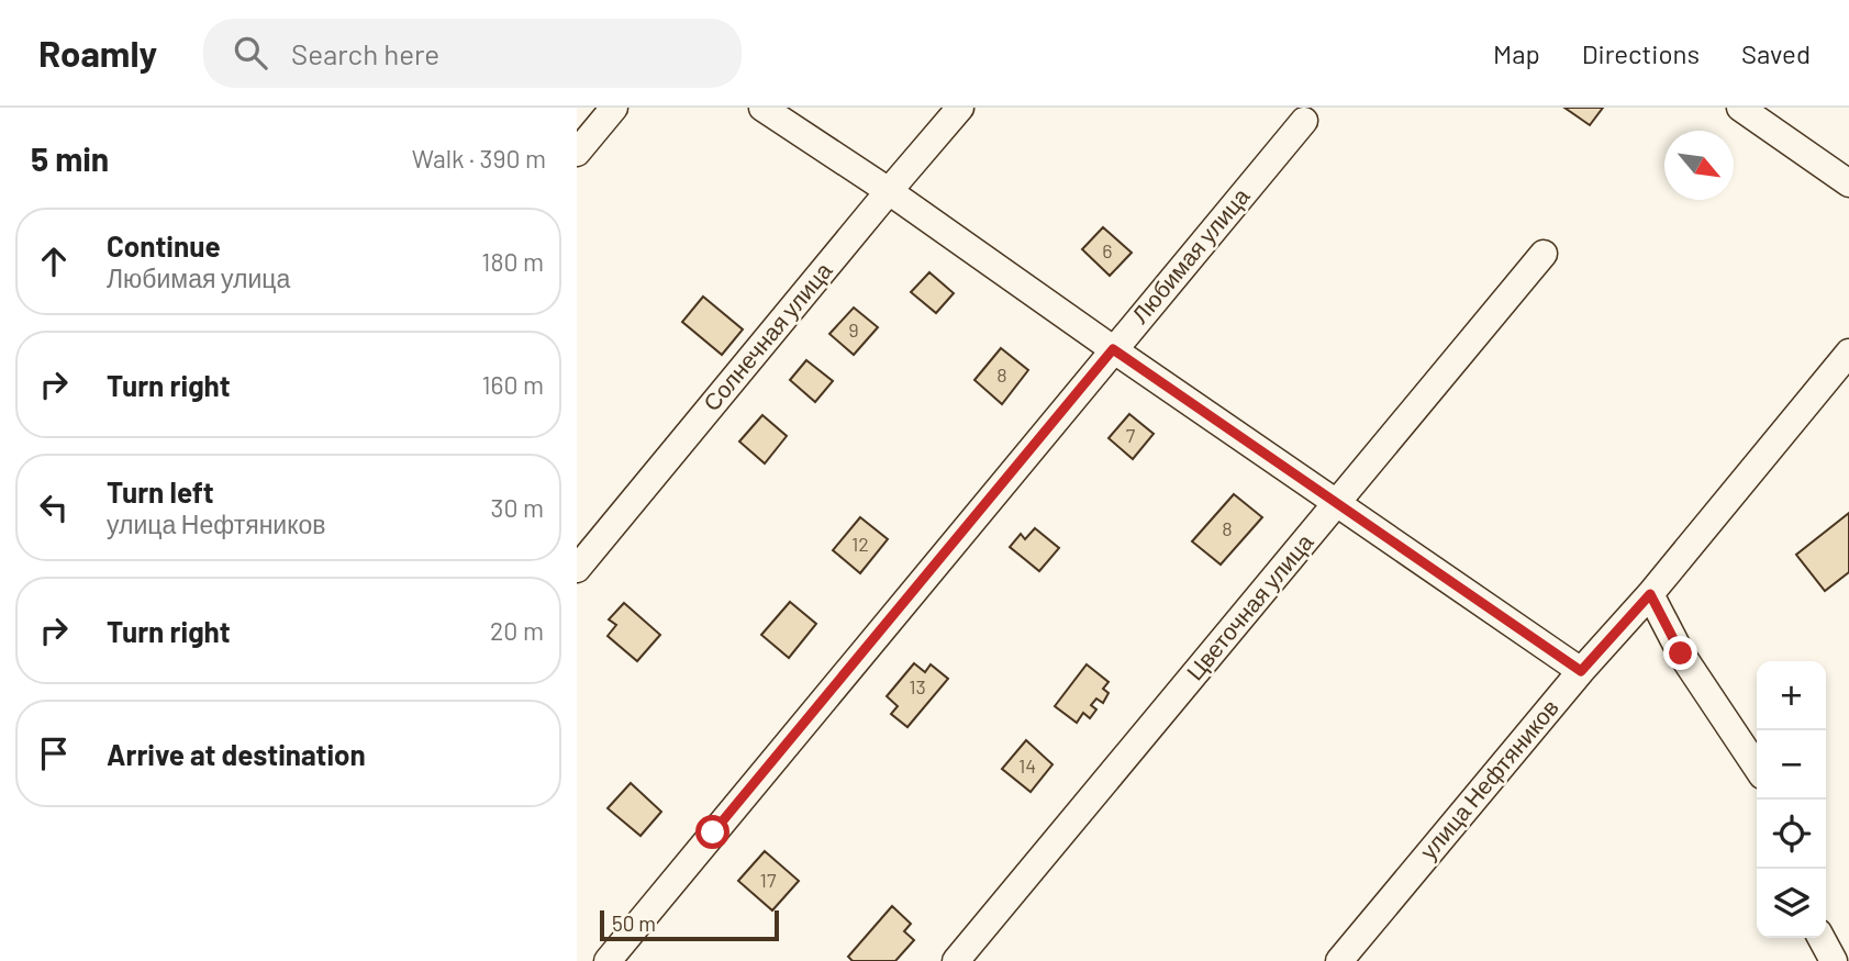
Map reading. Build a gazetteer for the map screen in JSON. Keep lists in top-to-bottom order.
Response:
{
  "streets": {
    "street": [
      "Любимая улица",
      "Солнечная улица",
      "Цветочная улица",
      "улица Нефтяников"
    ]
  },
  "house_numbers": [
    "6",
    "9",
    "8",
    "7",
    "8",
    "12",
    "13",
    "14",
    "17"
  ],
  "scale_bar": "50 m",
  "north": "bottom right",
  "page": {
    "header": "Roamly",
    "search": "Search here",
    "nav": ["Map", "Directions", "Saved"],
    "heading": ["5 min", "Walk · 390 m"],
    "list": [
      ["Continue", "Любимая улица", "180 m"],
      ["Turn right", "160 m"],
      ["Turn left", "улица Нефтяников", "30 m"],
      ["Turn right", "20 m"],
      "Arrive at destination"
    ],
    "map_buttons": ["+", "−"],
    "scale": "50 m"
  }
}
